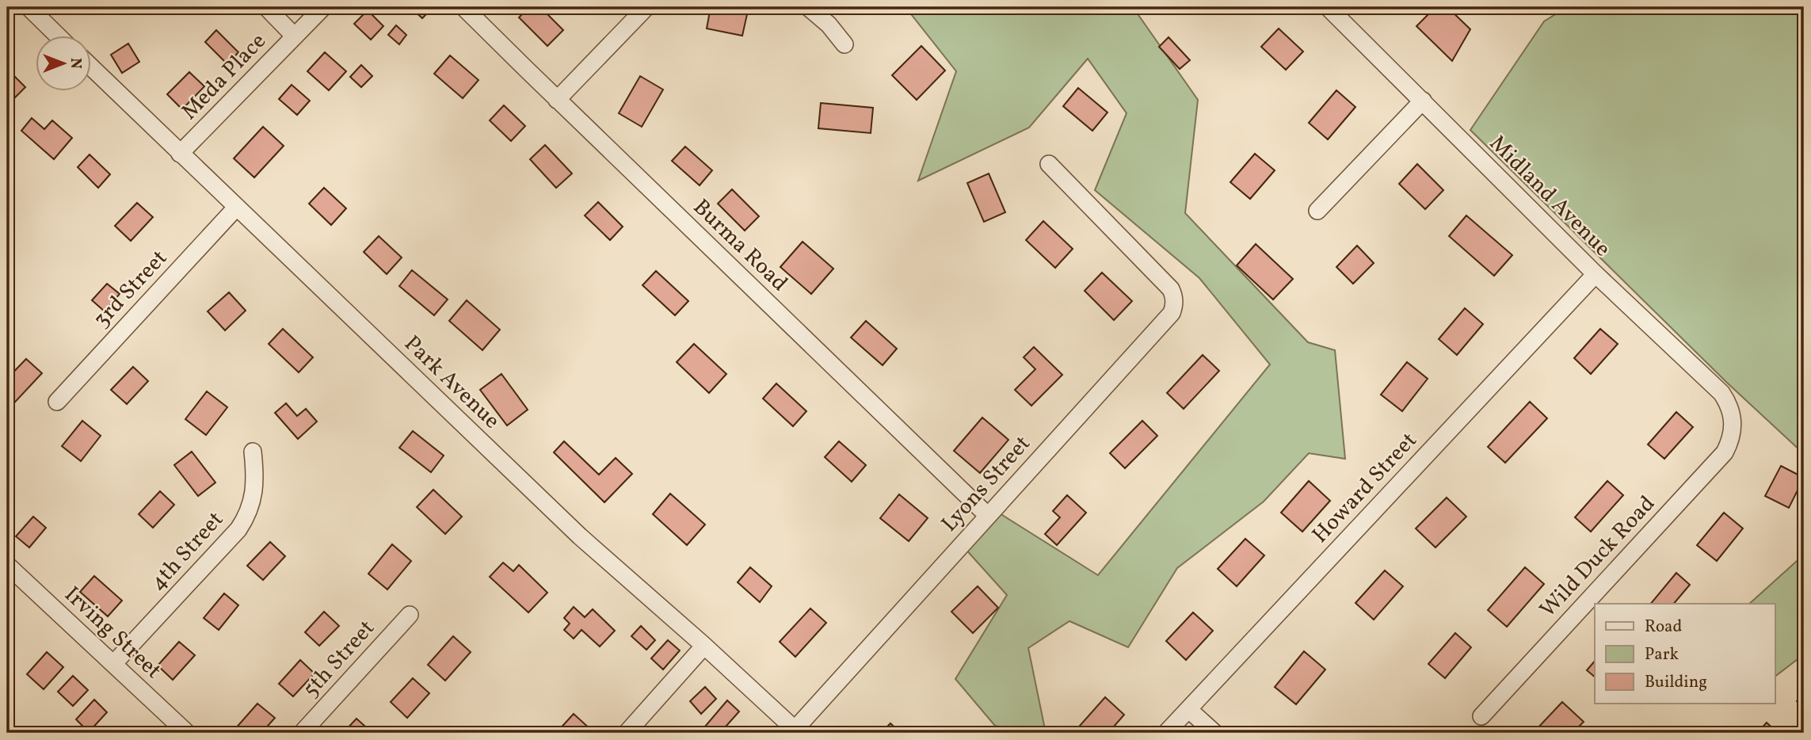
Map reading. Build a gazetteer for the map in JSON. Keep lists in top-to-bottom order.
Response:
{
  "streets": {
    "street": [
      "Meda Place",
      "Midland Avenue",
      "Burma Road",
      "3rd Street",
      "Park Avenue",
      "Lyons Street",
      "Howard Street",
      "4th Street",
      "Wild Duck Road",
      "Irving Street",
      "5th Street"
    ]
  },
  "crossings": [
    ["Meda Place", "Park Avenue"],
    ["Midland Avenue", "Howard Street"],
    ["Midland Avenue", "Wild Duck Road"],
    ["Burma Road", "Lyons Street"],
    ["3rd Street", "Park Avenue"],
    ["Park Avenue", "Lyons Street"],
    ["4th Street", "Irving Street"]
  ],
  "legend": ["Road", "Park", "Building"],
  "north": "right"
}
